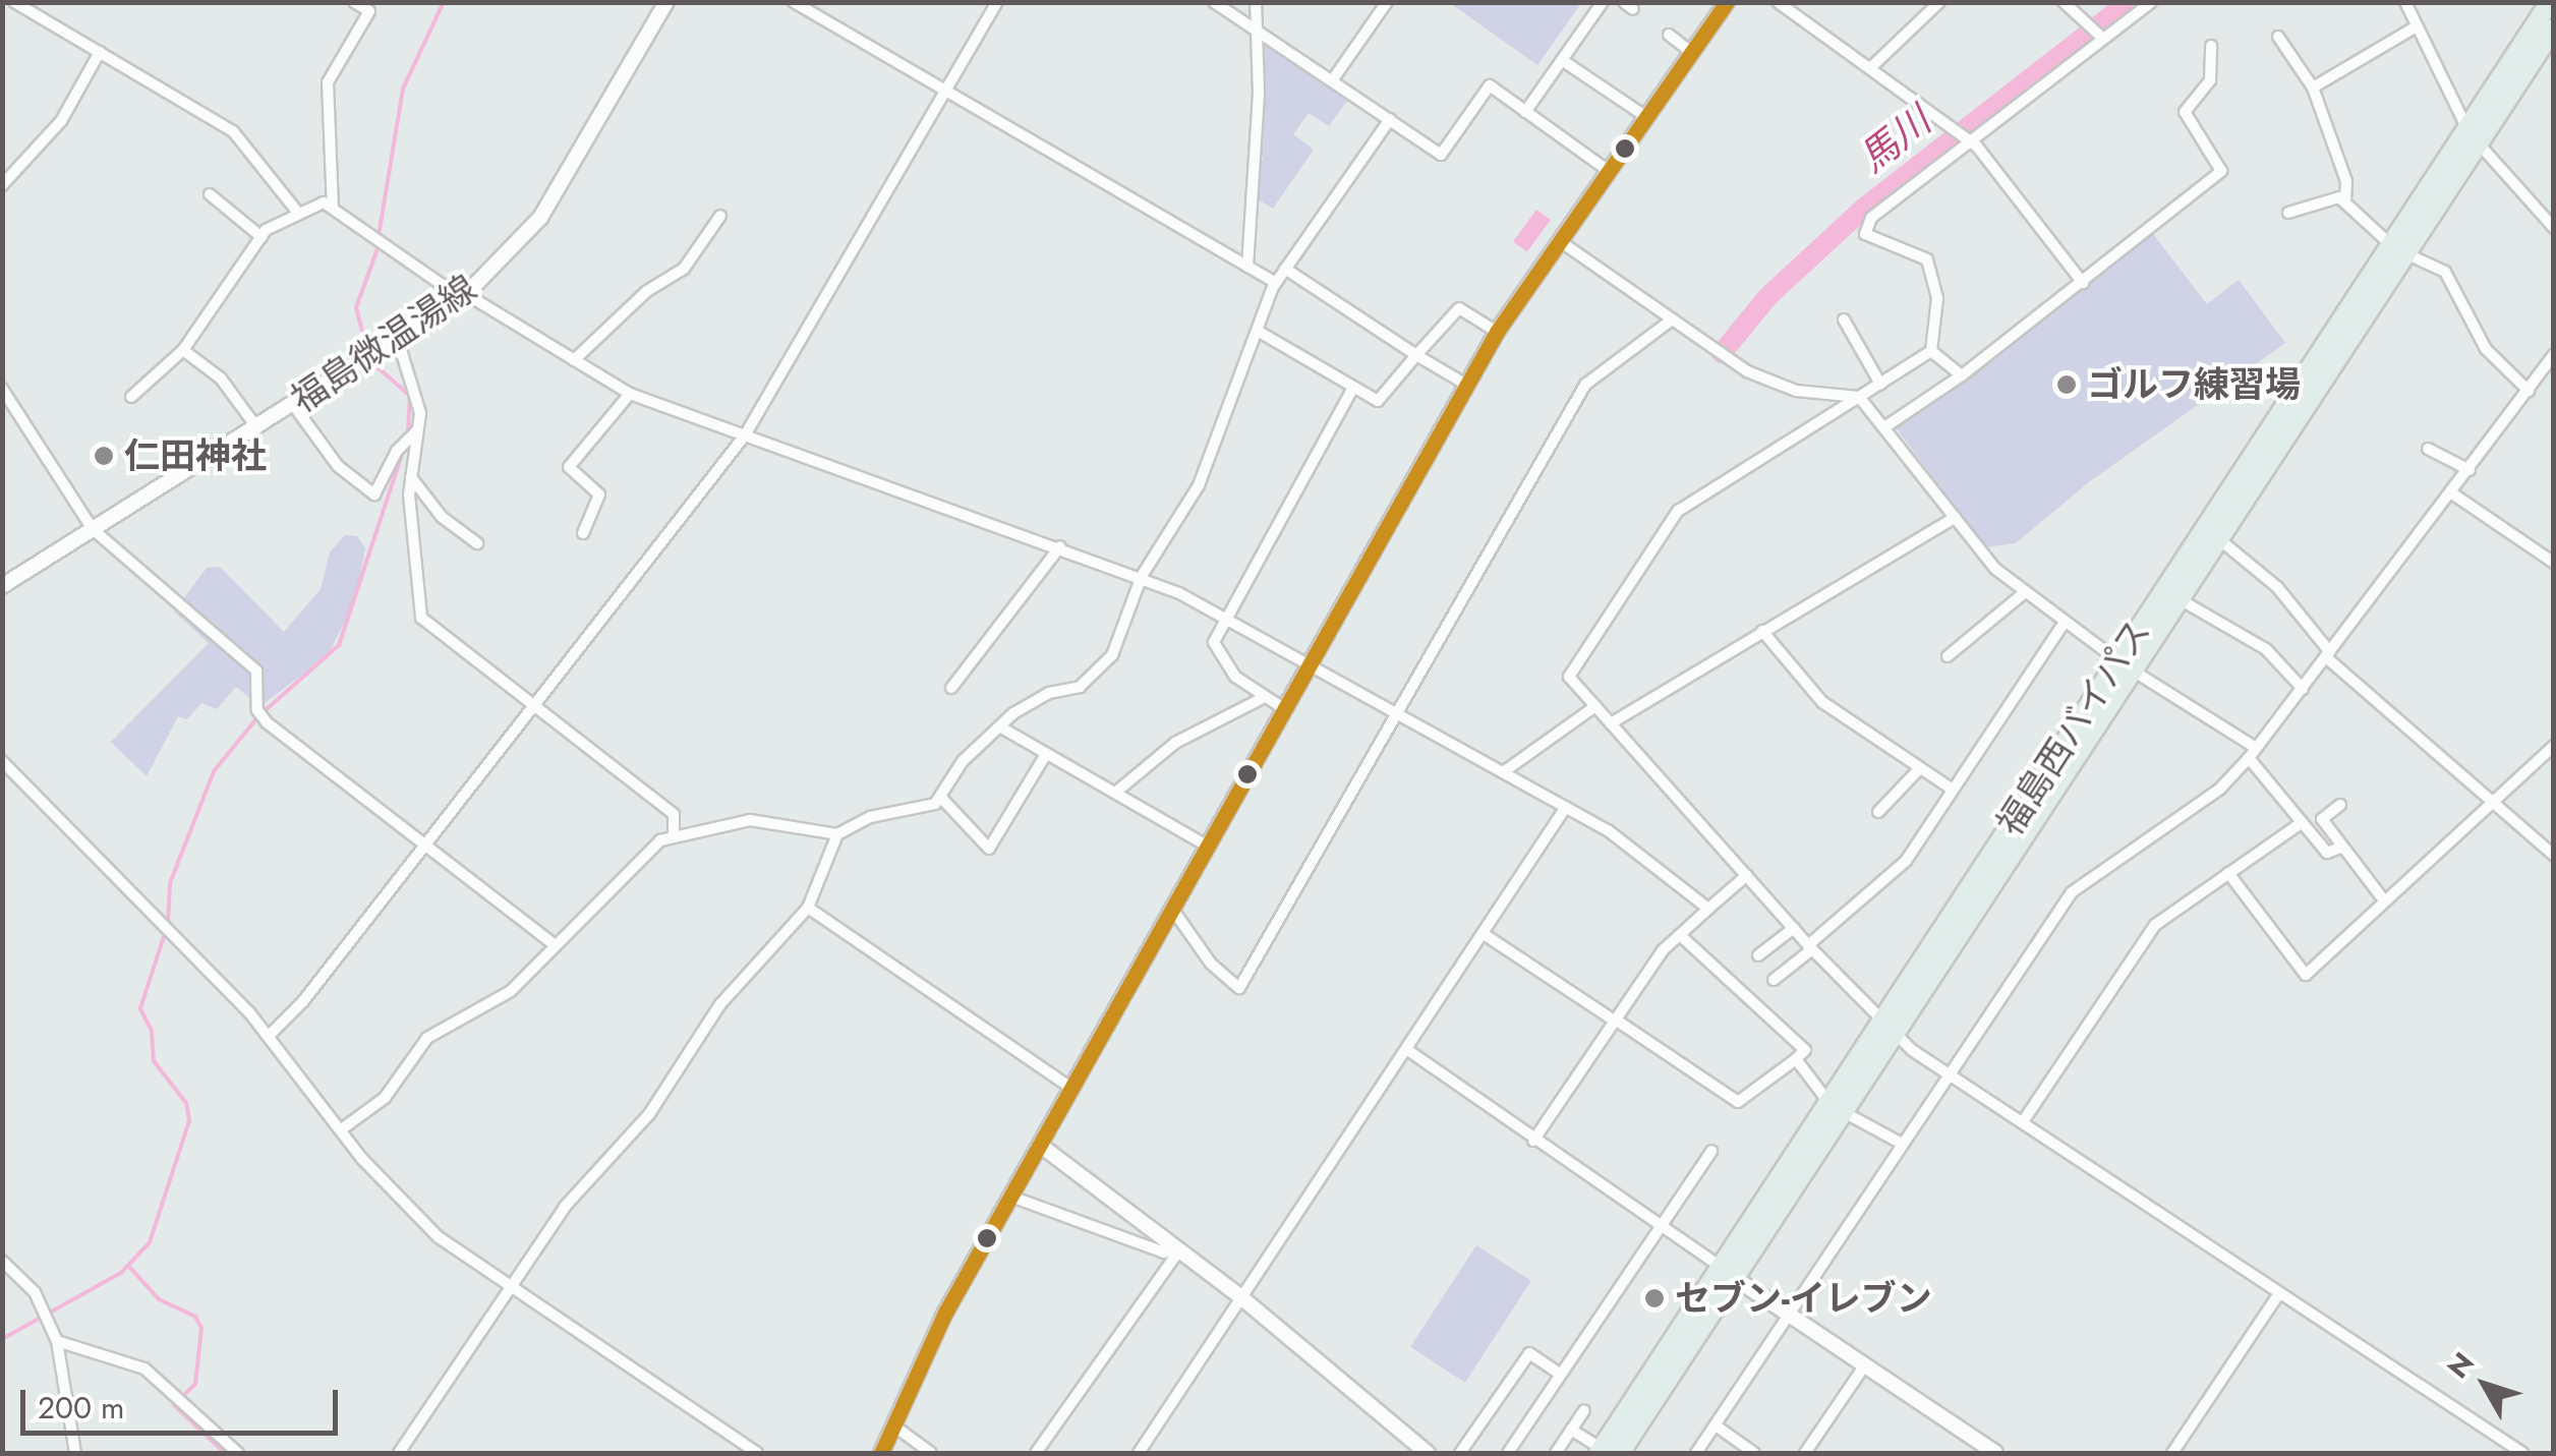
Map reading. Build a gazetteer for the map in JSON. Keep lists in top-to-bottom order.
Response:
{
  "streets": {
    "highway": ["福島西バイパス"],
    "street": ["福島微温湯線"]
  },
  "water": ["馬川"],
  "places": ["ゴルフ練習場", "仁田神社", "セブン-イレブン"],
  "scale_bar": "200 m",
  "north": "top left"
}
